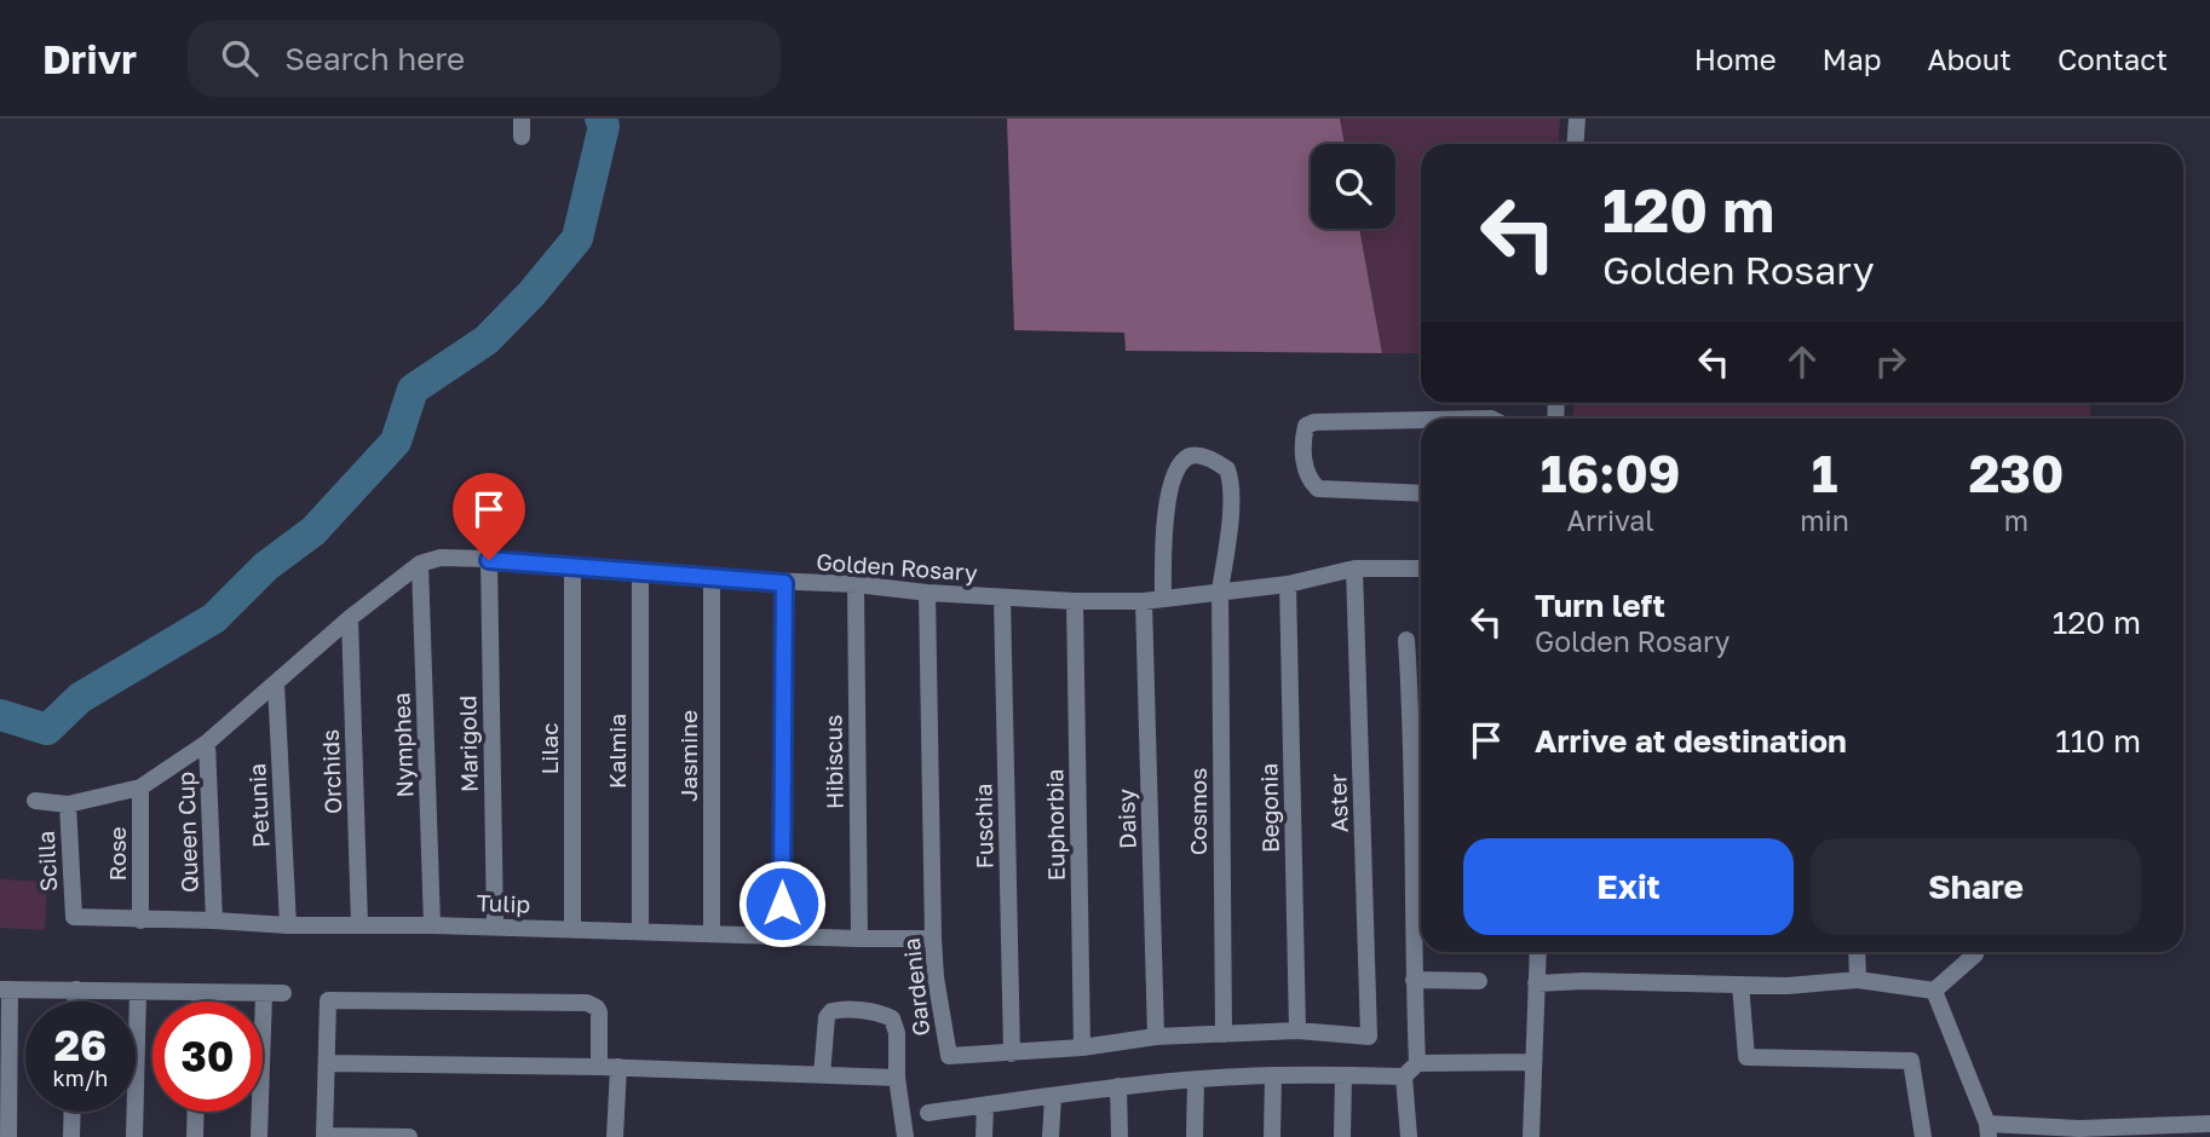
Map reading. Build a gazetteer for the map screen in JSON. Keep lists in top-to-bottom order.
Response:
{
  "streets": {
    "street": [
      "Golden Rosary",
      "Marigold",
      "Nymphea",
      "Lilac",
      "Kalmia",
      "Jasmine",
      "Hibiscus",
      "Orchids",
      "Aster",
      "Petunia",
      "Begonia",
      "Cosmos",
      "Daisy",
      "Euphorbia",
      "Fuschia",
      "Queen Cup",
      "Rose",
      "Scilla",
      "Tulip",
      "Gardenia"
    ]
  },
  "crossings": [
    ["Golden Rosary", "Marigold"],
    ["Golden Rosary", "Nymphea"],
    ["Golden Rosary", "Lilac"],
    ["Golden Rosary", "Kalmia"],
    ["Golden Rosary", "Jasmine"],
    ["Golden Rosary", "Hibiscus"],
    ["Golden Rosary", "Aster"],
    ["Golden Rosary", "Begonia"],
    ["Golden Rosary", "Cosmos"],
    ["Golden Rosary", "Daisy"],
    ["Golden Rosary", "Euphorbia"],
    ["Golden Rosary", "Fuschia"],
    ["Golden Rosary", "Gardenia"],
    ["Marigold", "Tulip"],
    ["Nymphea", "Tulip"],
    ["Lilac", "Tulip"],
    ["Kalmia", "Tulip"],
    ["Jasmine", "Tulip"],
    ["Hibiscus", "Tulip"],
    ["Orchids", "Tulip"],
    ["Aster", "Gardenia"],
    ["Petunia", "Tulip"],
    ["Begonia", "Gardenia"],
    ["Cosmos", "Gardenia"],
    ["Daisy", "Gardenia"],
    ["Euphorbia", "Gardenia"],
    ["Fuschia", "Gardenia"],
    ["Queen Cup", "Tulip"],
    ["Rose", "Tulip"],
    ["Scilla", "Tulip"],
    ["Tulip", "Gardenia"]
  ],
  "page": {
    "header": "Drivr",
    "search": "Search here",
    "nav": [
      "Home",
      "Map",
      "About",
      "Contact"
    ],
    "turn": ["120 m", "Golden Rosary"],
    "eta": [
      "16:09",
      "Arrival",
      "1",
      "min",
      "230",
      "m"
    ],
    "list": [
      {
        "name": "Turn left",
        "note": "Golden Rosary",
        "value": "120 m"
      },
      {
        "name": "Arrive at destination",
        "value": "110 m"
      }
    ],
    "buttons": ["Exit", "Share"],
    "speed": "26 km/h",
    "limit": "30"
  }
}
